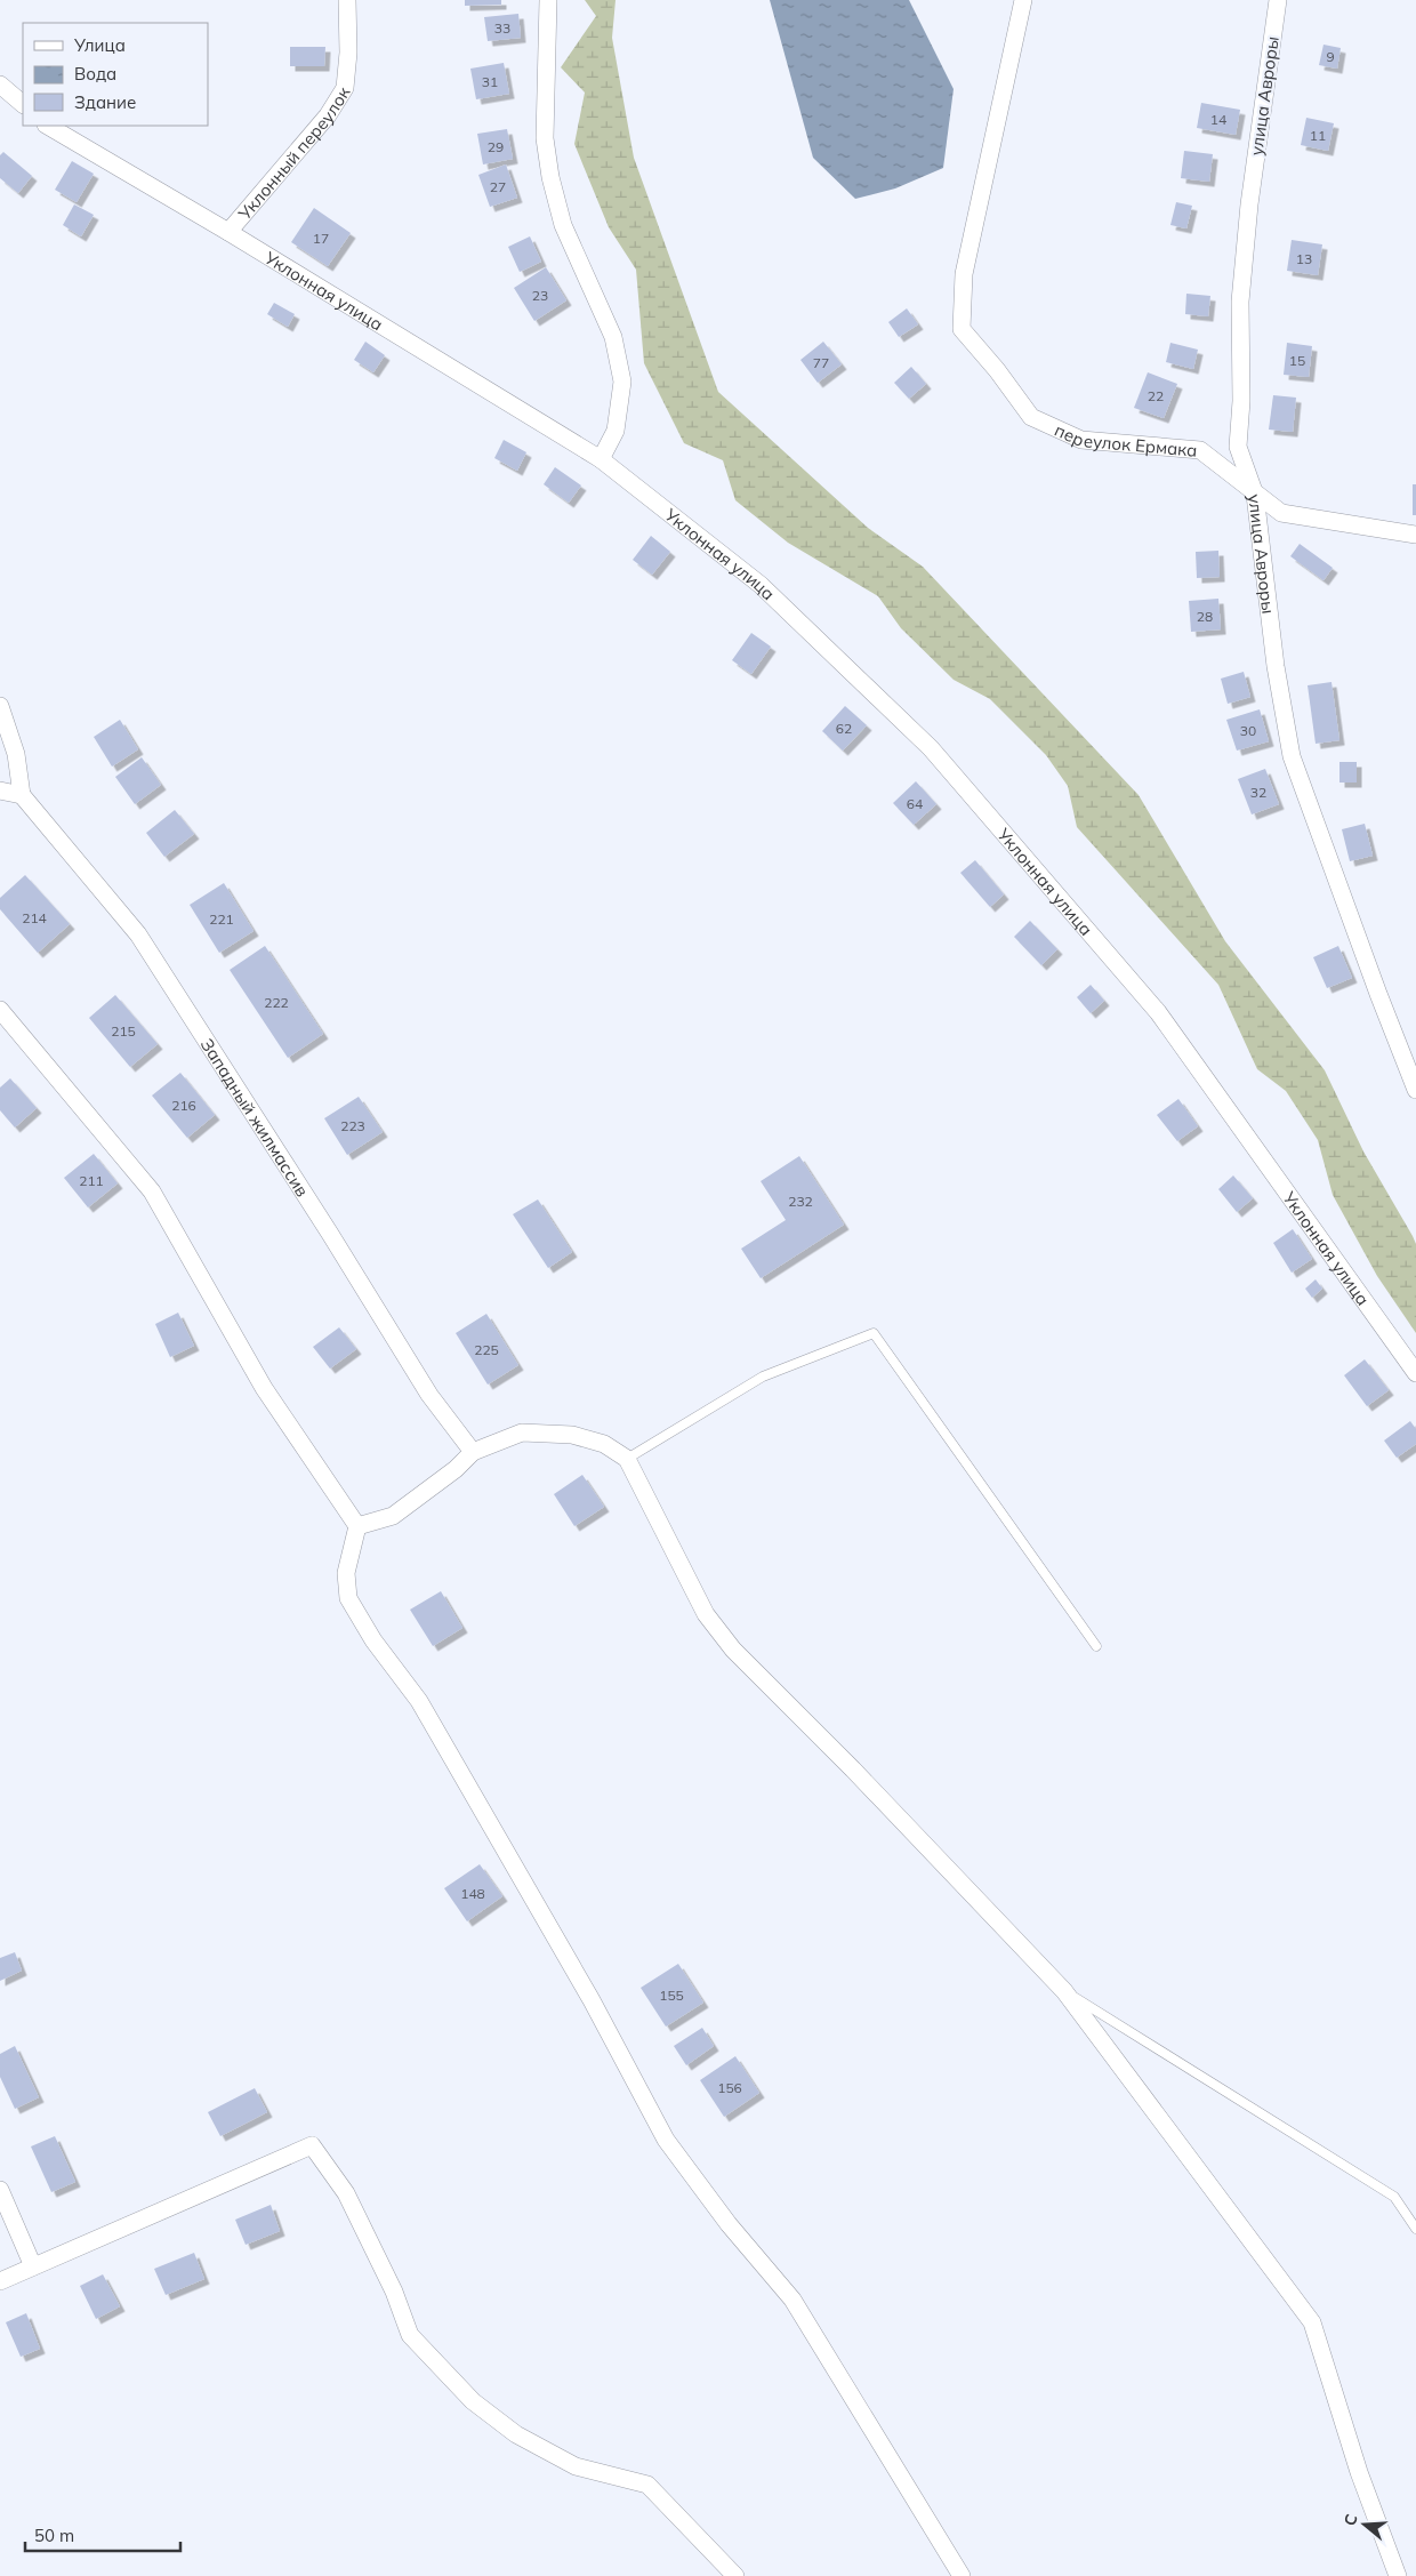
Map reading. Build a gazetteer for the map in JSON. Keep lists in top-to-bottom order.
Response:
{
  "streets": {
    "street": [
      "улица Авроры",
      "Уклонный переулок",
      "Уклонная улица",
      "переулок Ермака",
      "Западный жилмассив"
    ]
  },
  "crossings": [
    ["улица Авроры", "переулок Ермака"],
    ["Уклонный переулок", "Уклонная улица"]
  ],
  "house_numbers": [
    "33",
    "9",
    "31",
    "14",
    "11",
    "29",
    "27",
    "17",
    "13",
    "23",
    "15",
    "77",
    "22",
    "28",
    "62",
    "30",
    "32",
    "64",
    "214",
    "221",
    "222",
    "215",
    "216",
    "223",
    "211",
    "232",
    "225",
    "148",
    "155",
    "156"
  ],
  "legend": ["Улица", "Вода", "Здание"],
  "scale_bar": "50 m",
  "north": "left"
}
